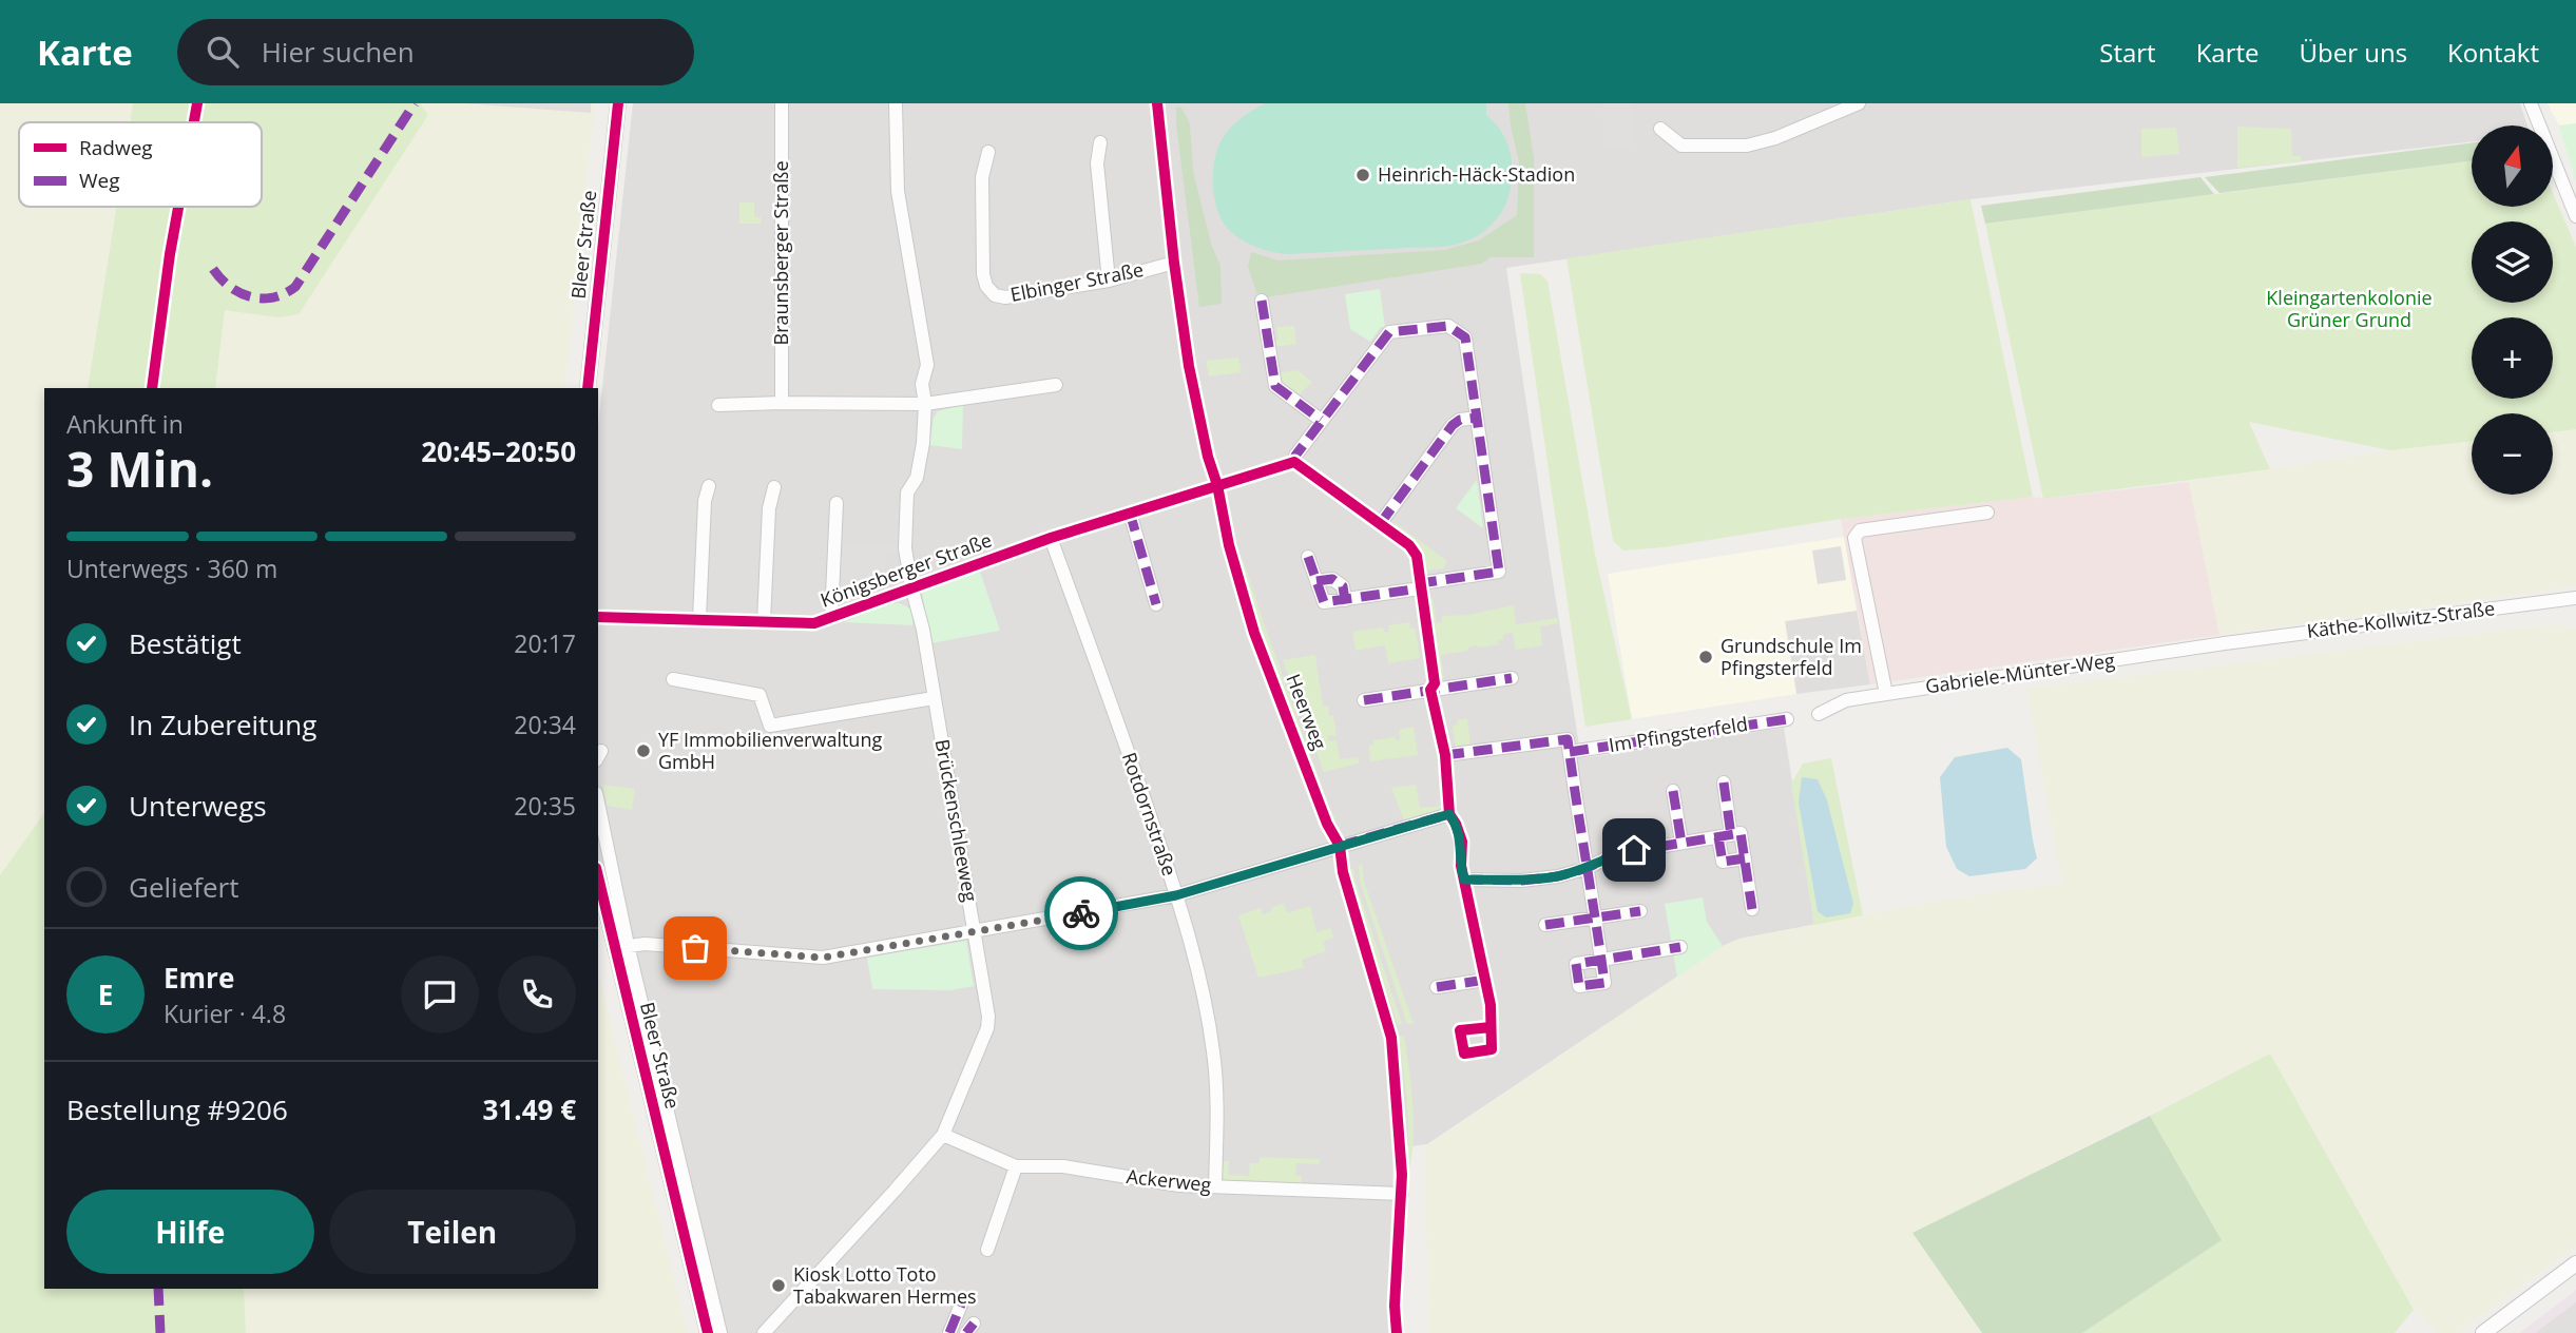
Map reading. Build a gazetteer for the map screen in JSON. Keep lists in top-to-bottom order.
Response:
{
  "streets": {
    "street": [
      "Bleer Straße",
      "Braunsberger Straße",
      "Elbinger Straße",
      "Königsberger Straße",
      "Käthe-Kollwitz-Straße",
      "Gabriele-Münter-Weg",
      "Heerweg",
      "Im Pfingsterfeld",
      "Rotdornstraße",
      "Brückenschleeweg",
      "Ackerweg"
    ]
  },
  "crossings": [
    ["Elbinger Straße", "Heerweg"],
    ["Königsberger Straße", "Heerweg"],
    ["Königsberger Straße", "Rotdornstraße"],
    ["Königsberger Straße", "Brückenschleeweg"],
    ["Käthe-Kollwitz-Straße", "Gabriele-Münter-Weg"],
    ["Heerweg", "Ackerweg"],
    ["Rotdornstraße", "Ackerweg"],
    ["Brückenschleeweg", "Ackerweg"]
  ],
  "parks": ["Kleingartenkolonie Grüner Grund"],
  "places": [
    "Heinrich-Häck-Stadion",
    "Grundschule Im Pfingsterfeld",
    "YF Immobilienverwaltung GmbH",
    "Kiosk Lotto Toto Tabakwaren Hermes"
  ],
  "legend": ["Radweg", "Weg"],
  "north": "top",
  "page": {
    "header": "Karte",
    "search": "Hier suchen",
    "nav": [
      "Start",
      "Karte",
      "Über uns",
      "Kontakt"
    ],
    "map_buttons": ["+", "−"],
    "heading": ["3 Min.", "Ankunft in", "20:45–20:50"],
    "panel": [
      "Emre",
      "Kurier · 4.8",
      "Bestellung #9206",
      "31.49 €"
    ],
    "bar": "Unterwegs · 360 m",
    "list": [
      ["Bestätigt", "20:17"],
      ["In Zubereitung", "20:34"],
      ["Unterwegs", "20:35"],
      "Geliefert"
    ],
    "round": "E",
    "buttons": ["Hilfe", "Teilen"]
  }
}
